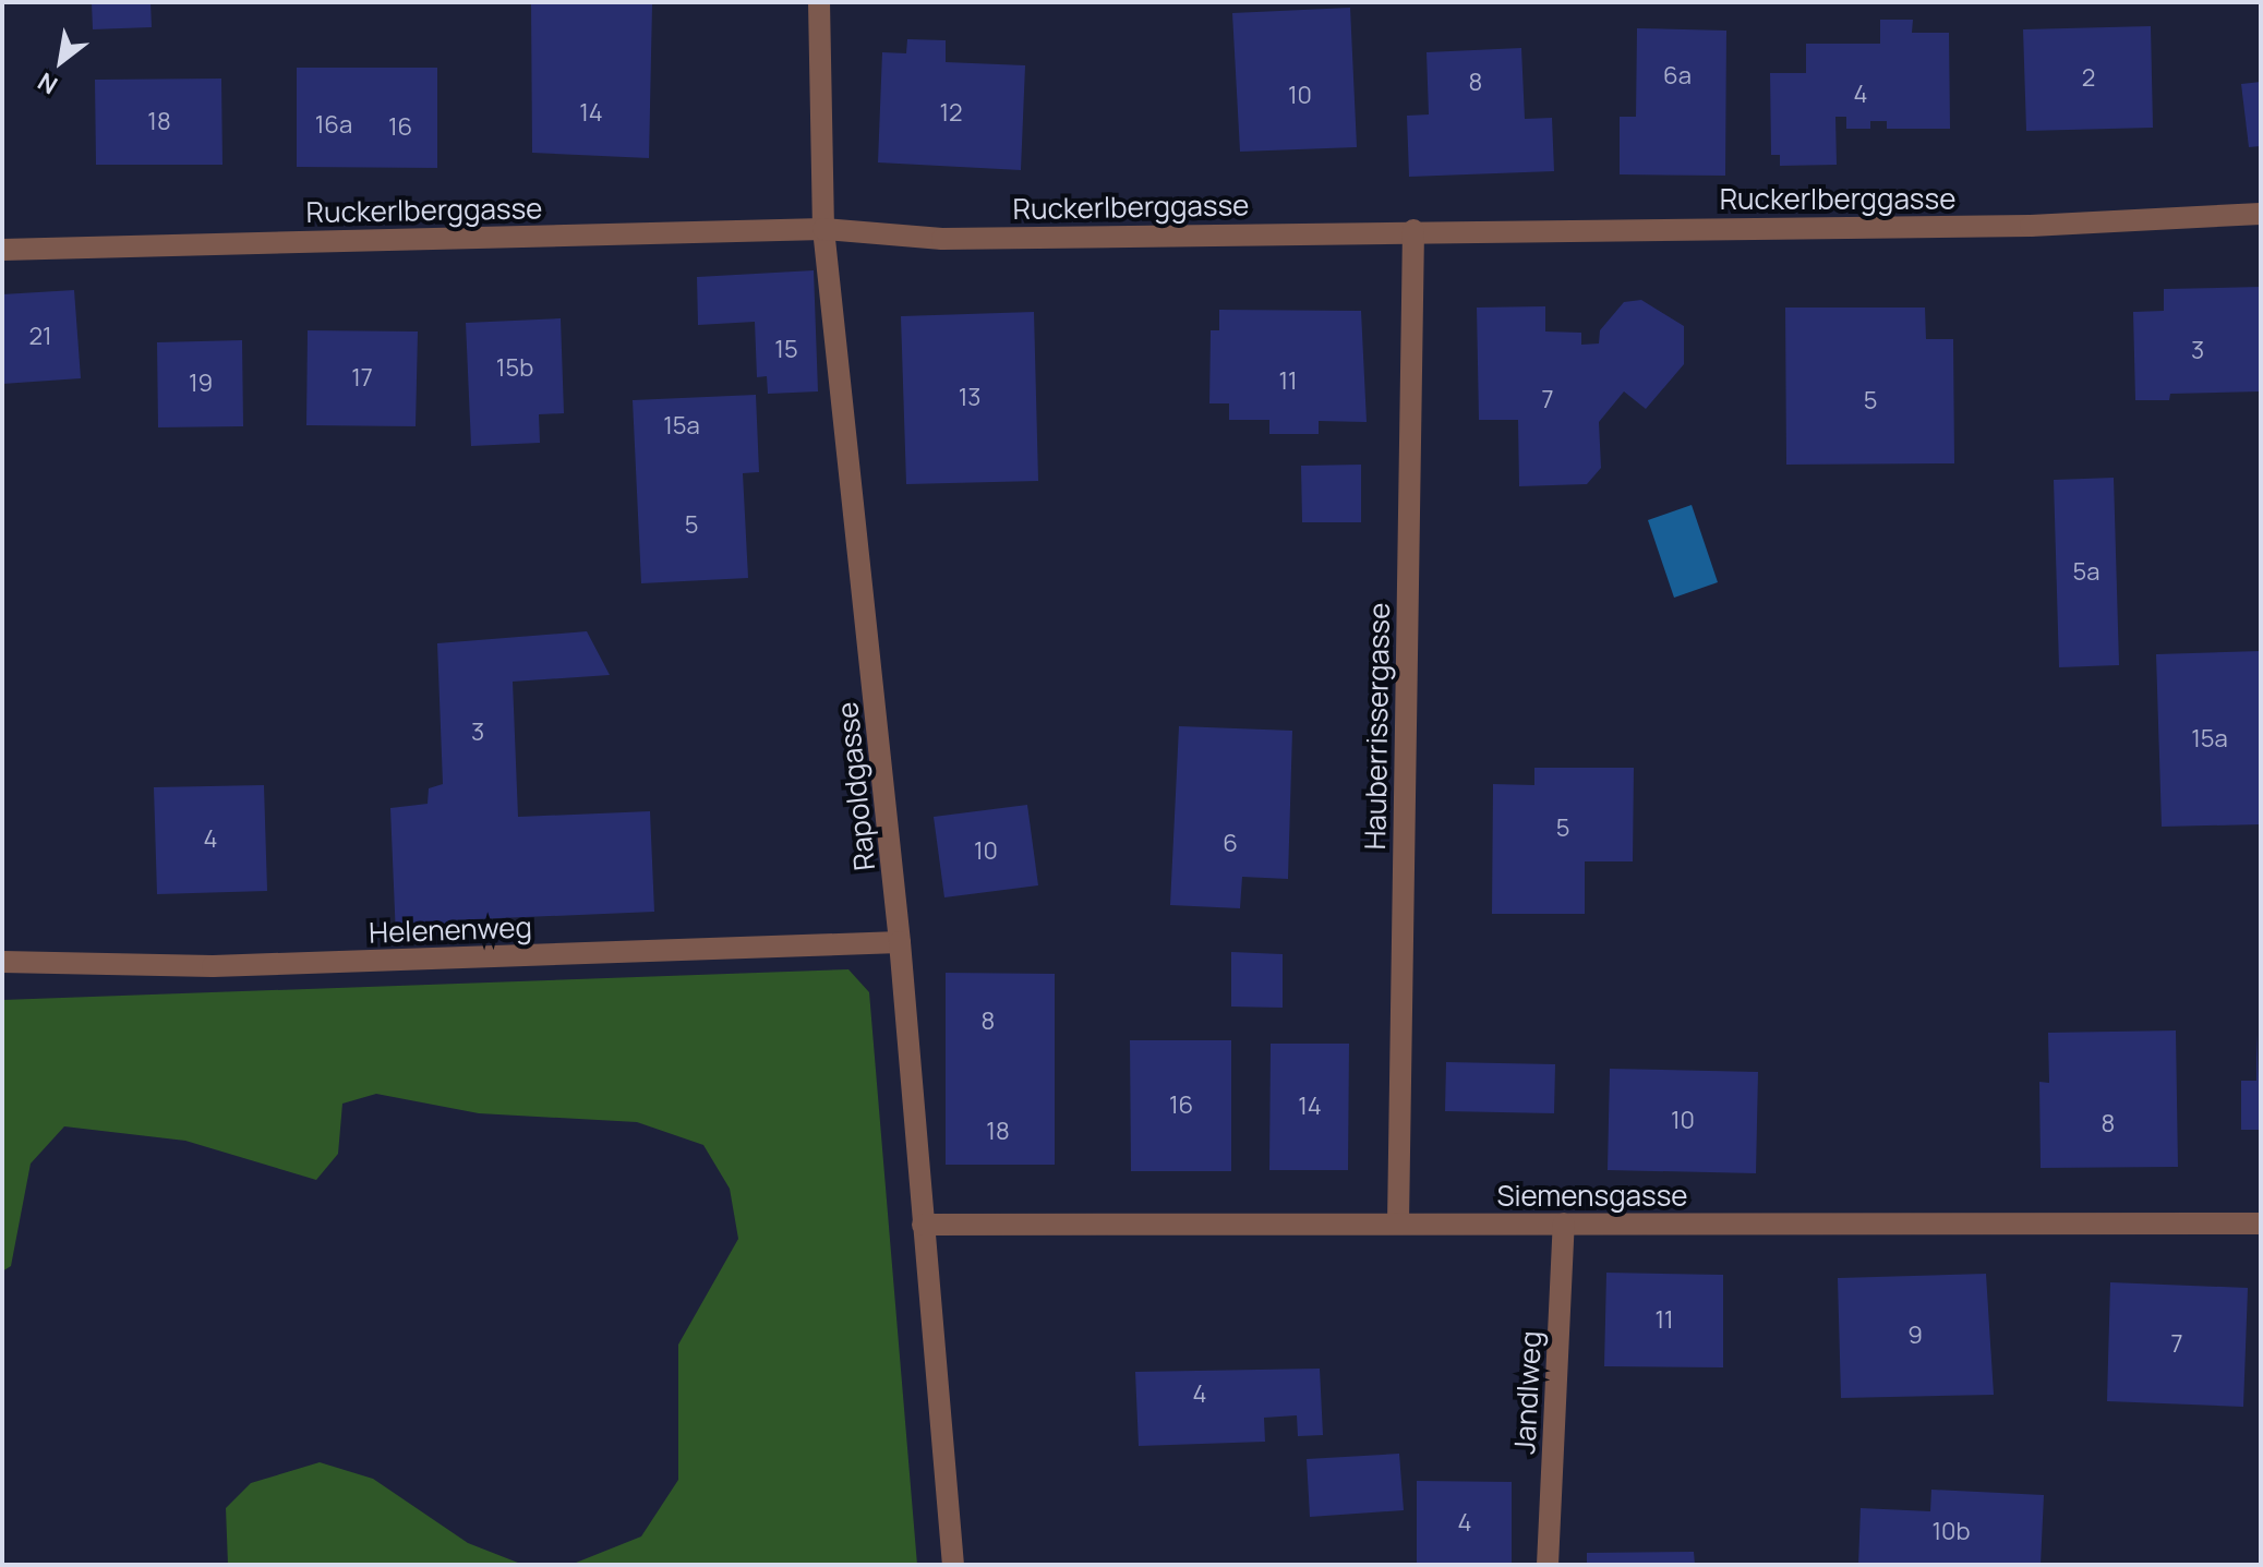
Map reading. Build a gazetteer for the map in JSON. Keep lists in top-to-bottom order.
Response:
{
  "streets": {
    "street": [
      "Ruckerlberggasse",
      "Hauberrissergasse",
      "Rapoldgasse",
      "Helenenweg",
      "Siemensgasse",
      "Jandlweg"
    ]
  },
  "crossings": [
    ["Ruckerlberggasse", "Hauberrissergasse"],
    ["Ruckerlberggasse", "Rapoldgasse"],
    ["Hauberrissergasse", "Siemensgasse"],
    ["Rapoldgasse", "Helenenweg"],
    ["Rapoldgasse", "Siemensgasse"],
    ["Siemensgasse", "Jandlweg"]
  ],
  "house_numbers": [
    "6a",
    "2",
    "8",
    "4",
    "10",
    "14",
    "12",
    "18",
    "16a",
    "16",
    "21",
    "15",
    "3",
    "15b",
    "17",
    "11",
    "19",
    "13",
    "7",
    "5",
    "15a",
    "5",
    "5a",
    "3",
    "15a",
    "5",
    "4",
    "6",
    "10",
    "8",
    "16",
    "14",
    "10",
    "8",
    "18",
    "11",
    "9",
    "7",
    "4",
    "4",
    "10b"
  ],
  "north": "bottom left"
}
